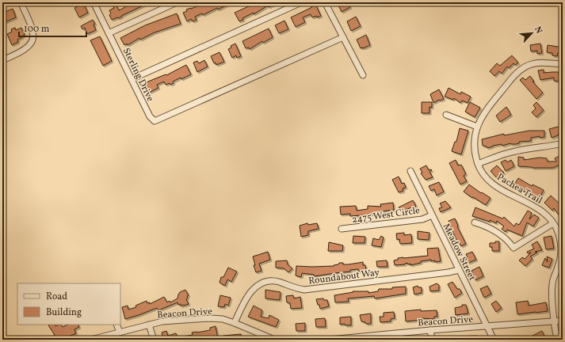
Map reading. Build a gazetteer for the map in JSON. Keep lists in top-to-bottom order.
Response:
{
  "streets": {
    "street": [
      "Sterling Drive",
      "Pachea Trail",
      "2475 West Circle",
      "Meadow Street",
      "Roundabout Way",
      "Beacon Drive"
    ]
  },
  "crossings": [
    ["Pachea Trail", "Beacon Drive"],
    ["2475 West Circle", "Meadow Street"],
    ["Meadow Street", "Roundabout Way"],
    ["Meadow Street", "Beacon Drive"],
    ["Roundabout Way", "Beacon Drive"]
  ],
  "legend": ["Road", "Building"],
  "scale_bar": "100 m",
  "north": "top right"
}
